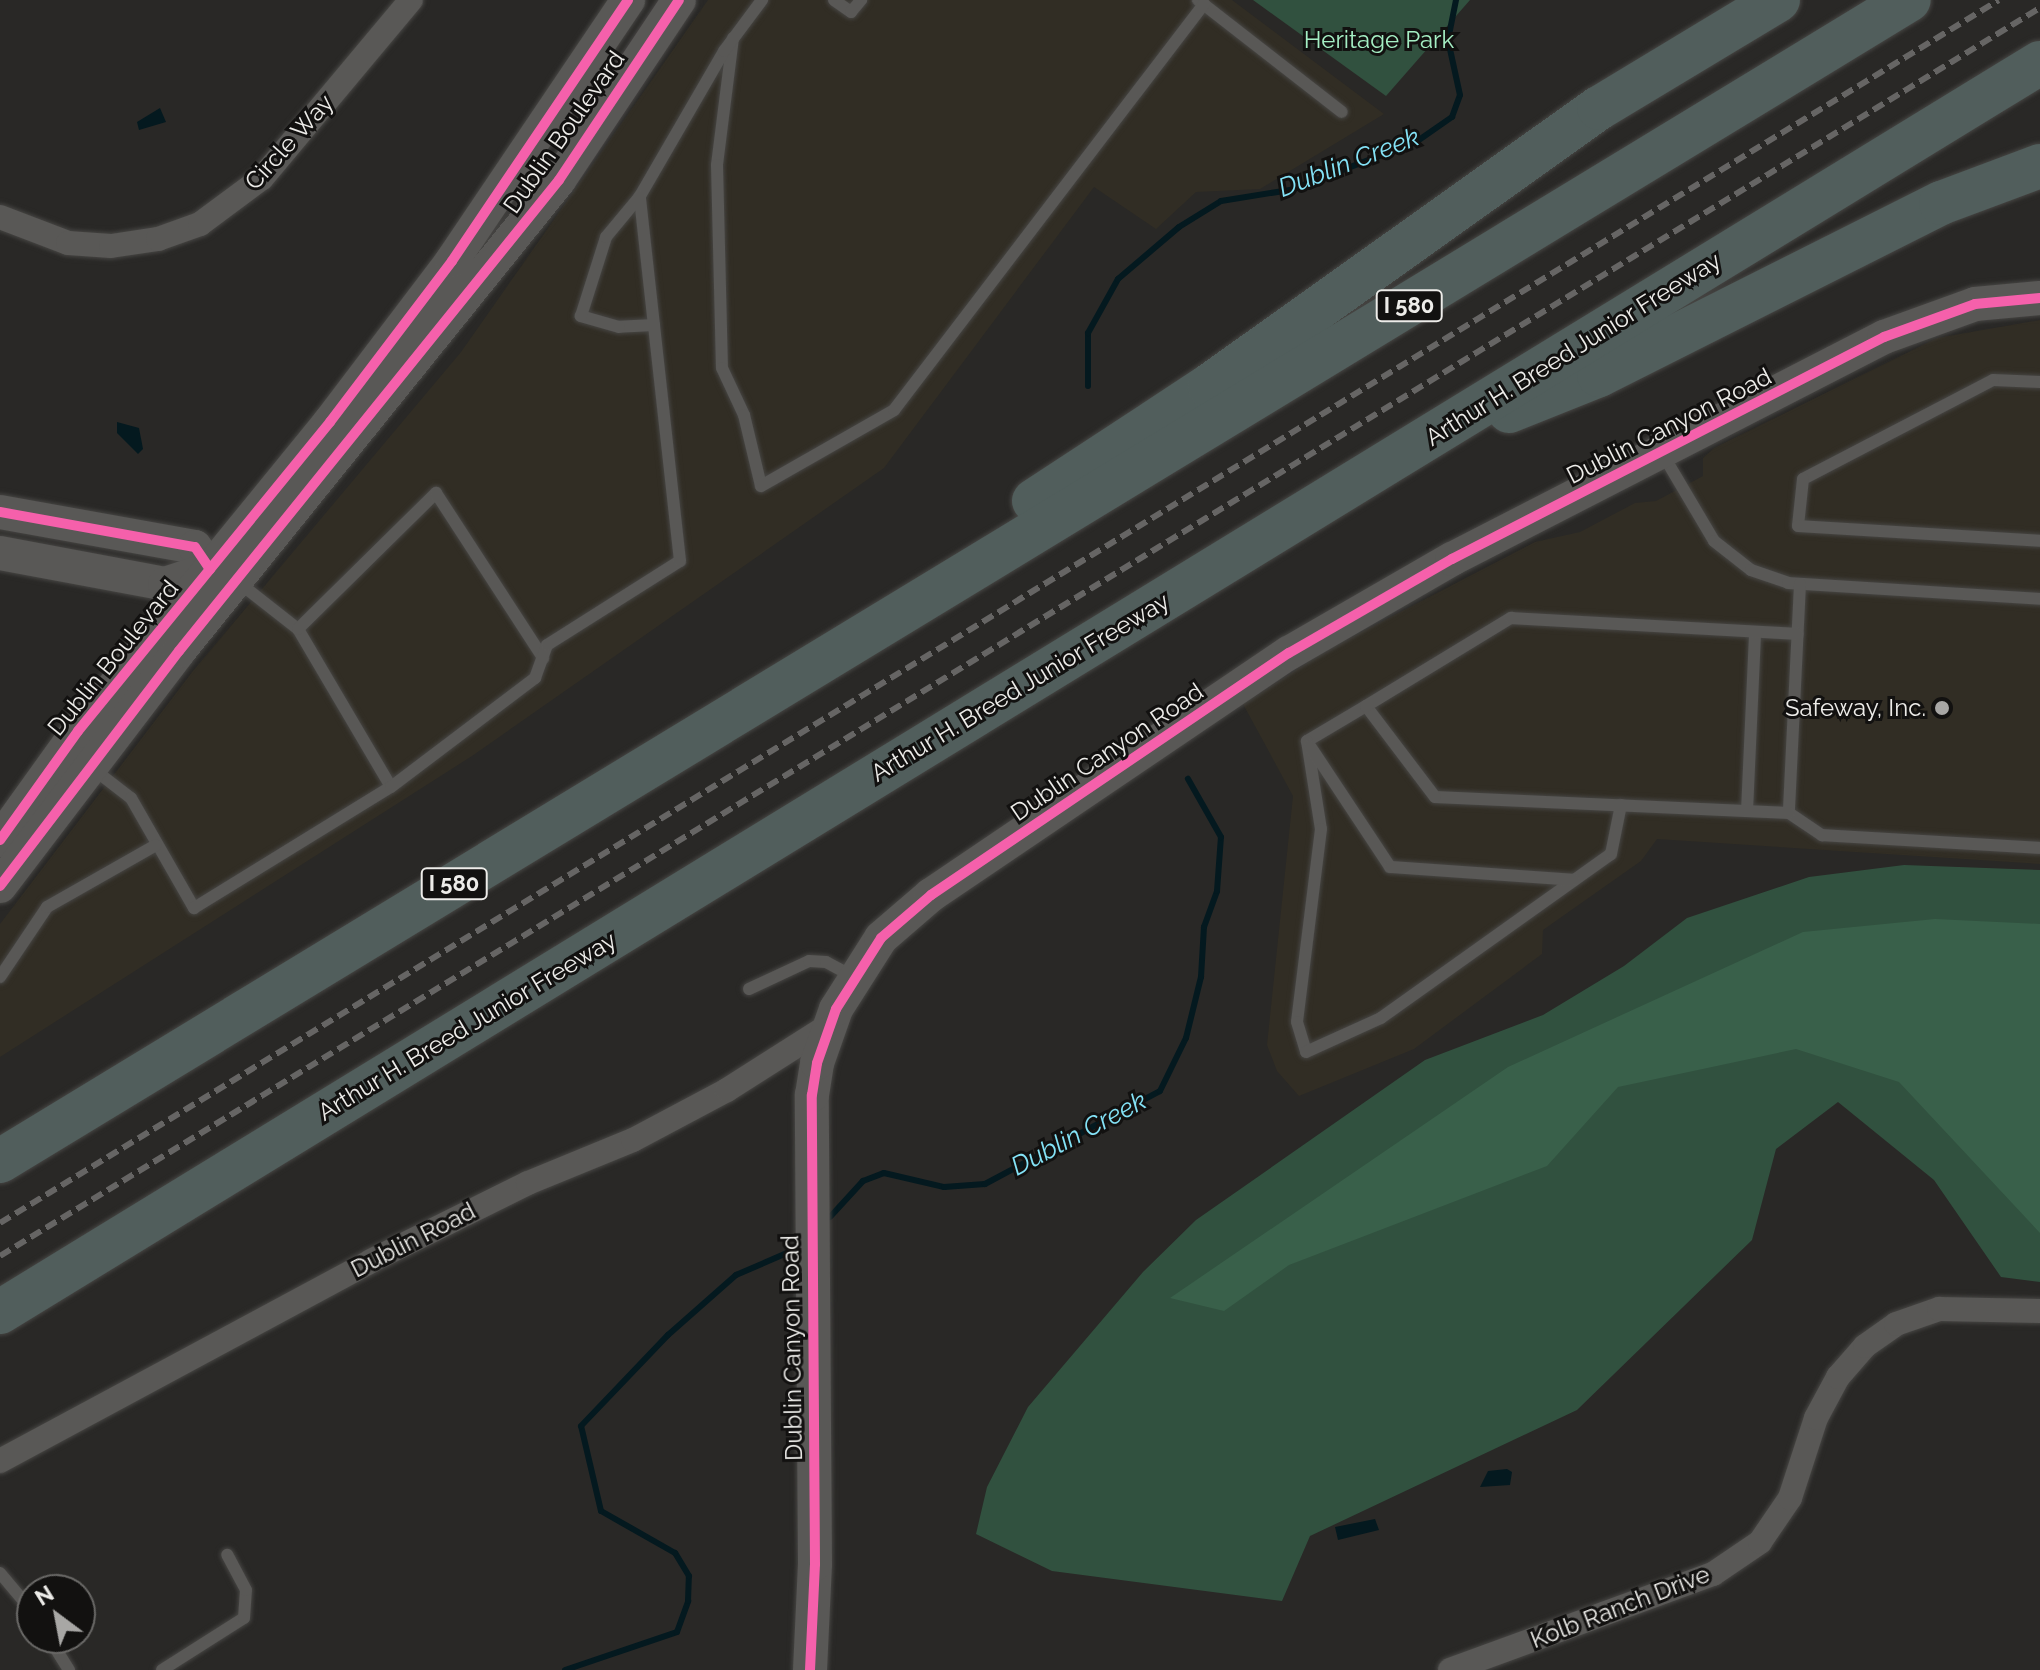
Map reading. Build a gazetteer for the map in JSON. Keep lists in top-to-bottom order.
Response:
{
  "streets": {
    "highway": ["I 580", "Arthur H. Breed Junior Freeway"],
    "street": [
      "Dublin Boulevard",
      "Circle Way",
      "Dublin Canyon Road",
      "Dublin Road",
      "Kolb Ranch Drive"
    ]
  },
  "crossings": [
    ["Dublin Canyon Road", "Dublin Road"]
  ],
  "water": ["Dublin Creek"],
  "parks": ["Heritage Park"],
  "places": ["Safeway, Inc."],
  "north": "top left"
}
